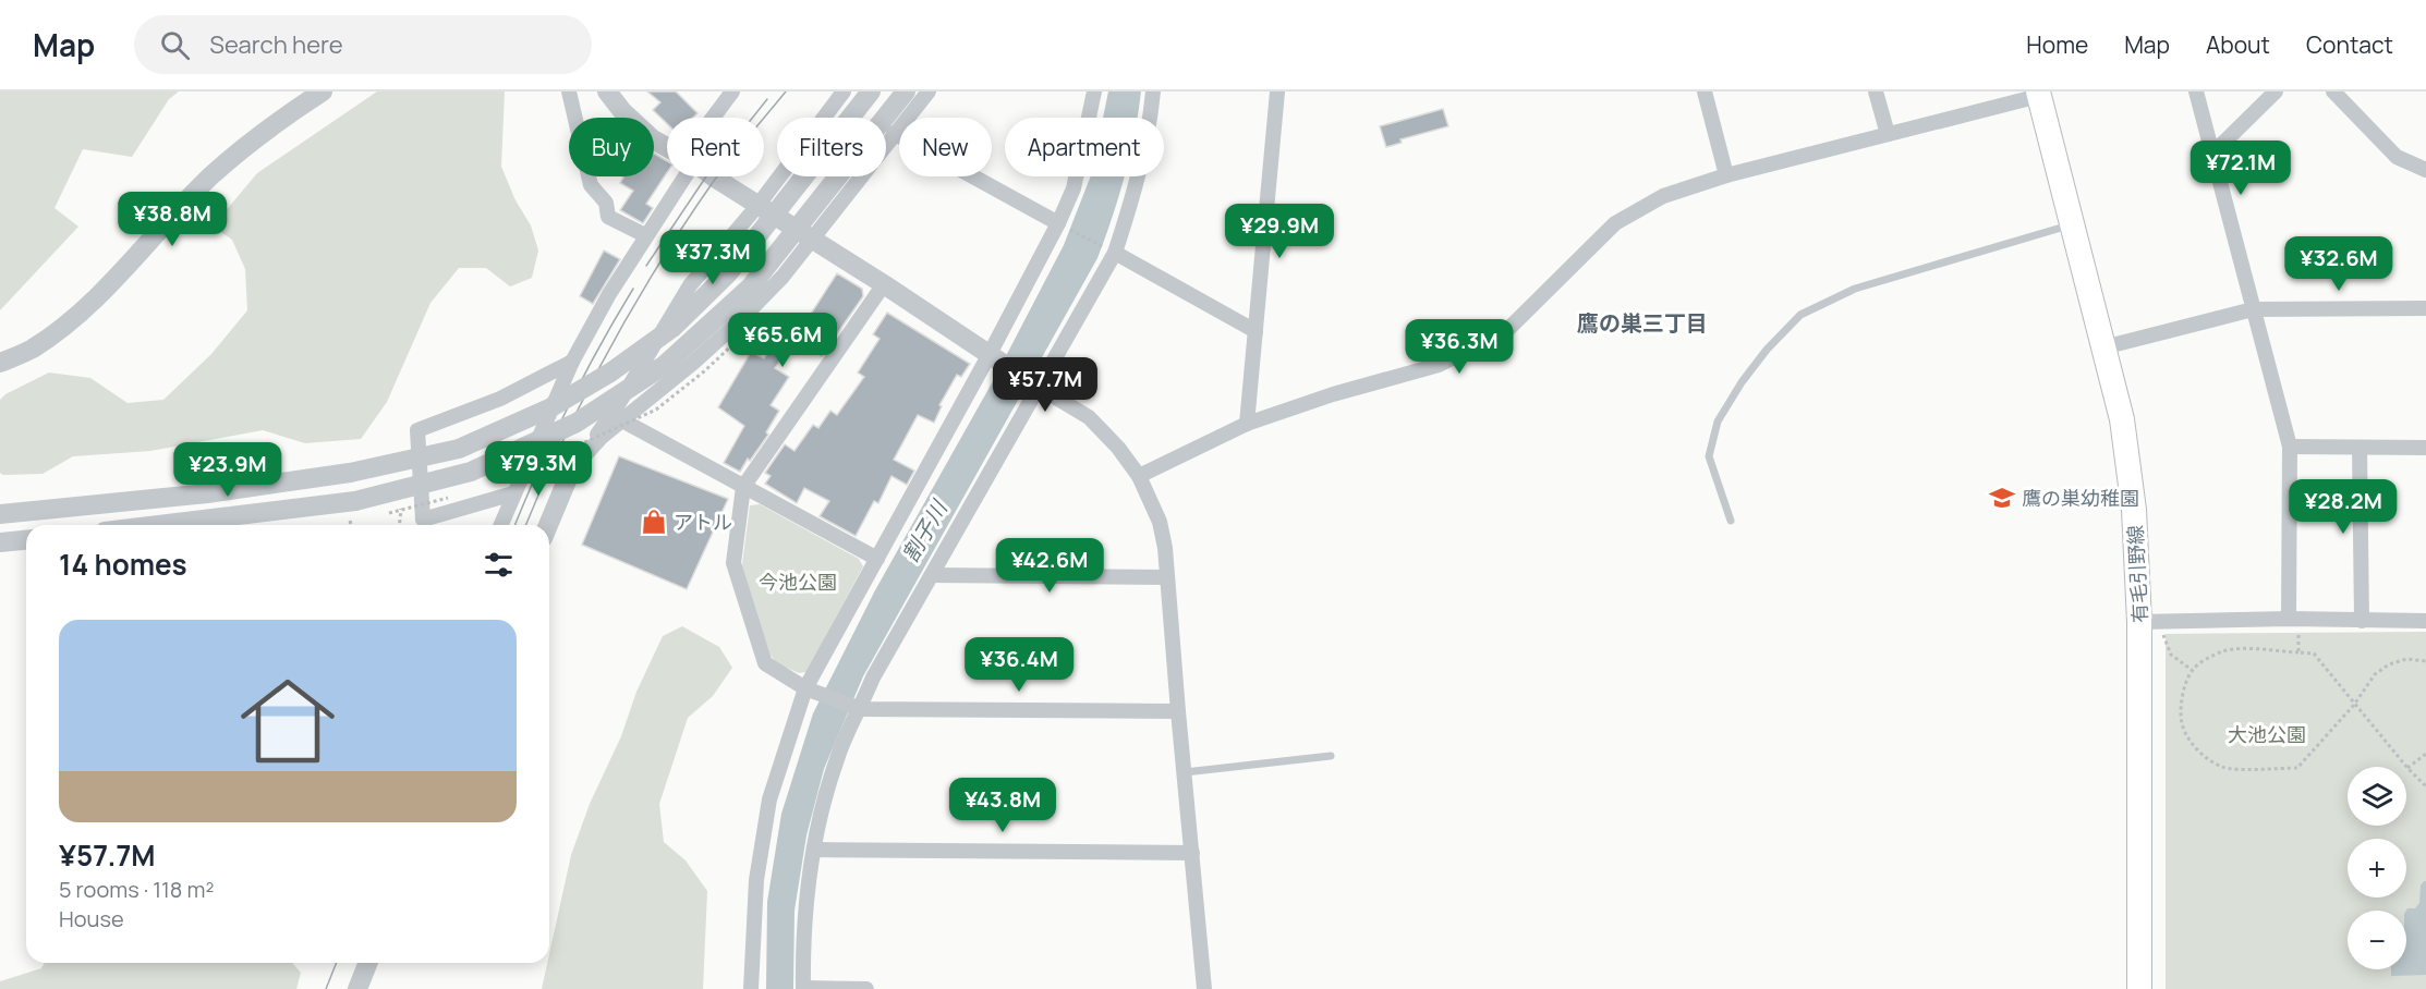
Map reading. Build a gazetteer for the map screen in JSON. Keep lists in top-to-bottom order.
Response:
{
  "streets": {
    "main road": ["有毛引野線"]
  },
  "districts": ["鷹の巣三丁目"],
  "water": ["割子川"],
  "parks": ["今池公園", "大池公園"],
  "places": {
    "school or university": ["鷹の巣幼稚園"],
    "shop": ["アトル"]
  },
  "page": {
    "header": "Map",
    "search": "Search here",
    "nav": [
      "Home",
      "Map",
      "About",
      "Contact"
    ],
    "chip": [
      "Buy",
      "Rent",
      "Filters",
      "New",
      "Apartment"
    ],
    "price": [
      "¥72.1M",
      "¥38.8M",
      "¥29.9M",
      "¥37.3M",
      "¥32.6M",
      "¥65.6M",
      "¥36.3M",
      "¥57.7M",
      "¥79.3M",
      "¥23.9M",
      "¥28.2M",
      "¥42.6M",
      "¥36.4M",
      "¥43.8M"
    ],
    "heading": "14 homes",
    "list": [
      {
        "name": "¥57.7M",
        "note": "5 rooms · 118 m² · House"
      }
    ],
    "map_buttons": ["+", "−"]
  }
}
